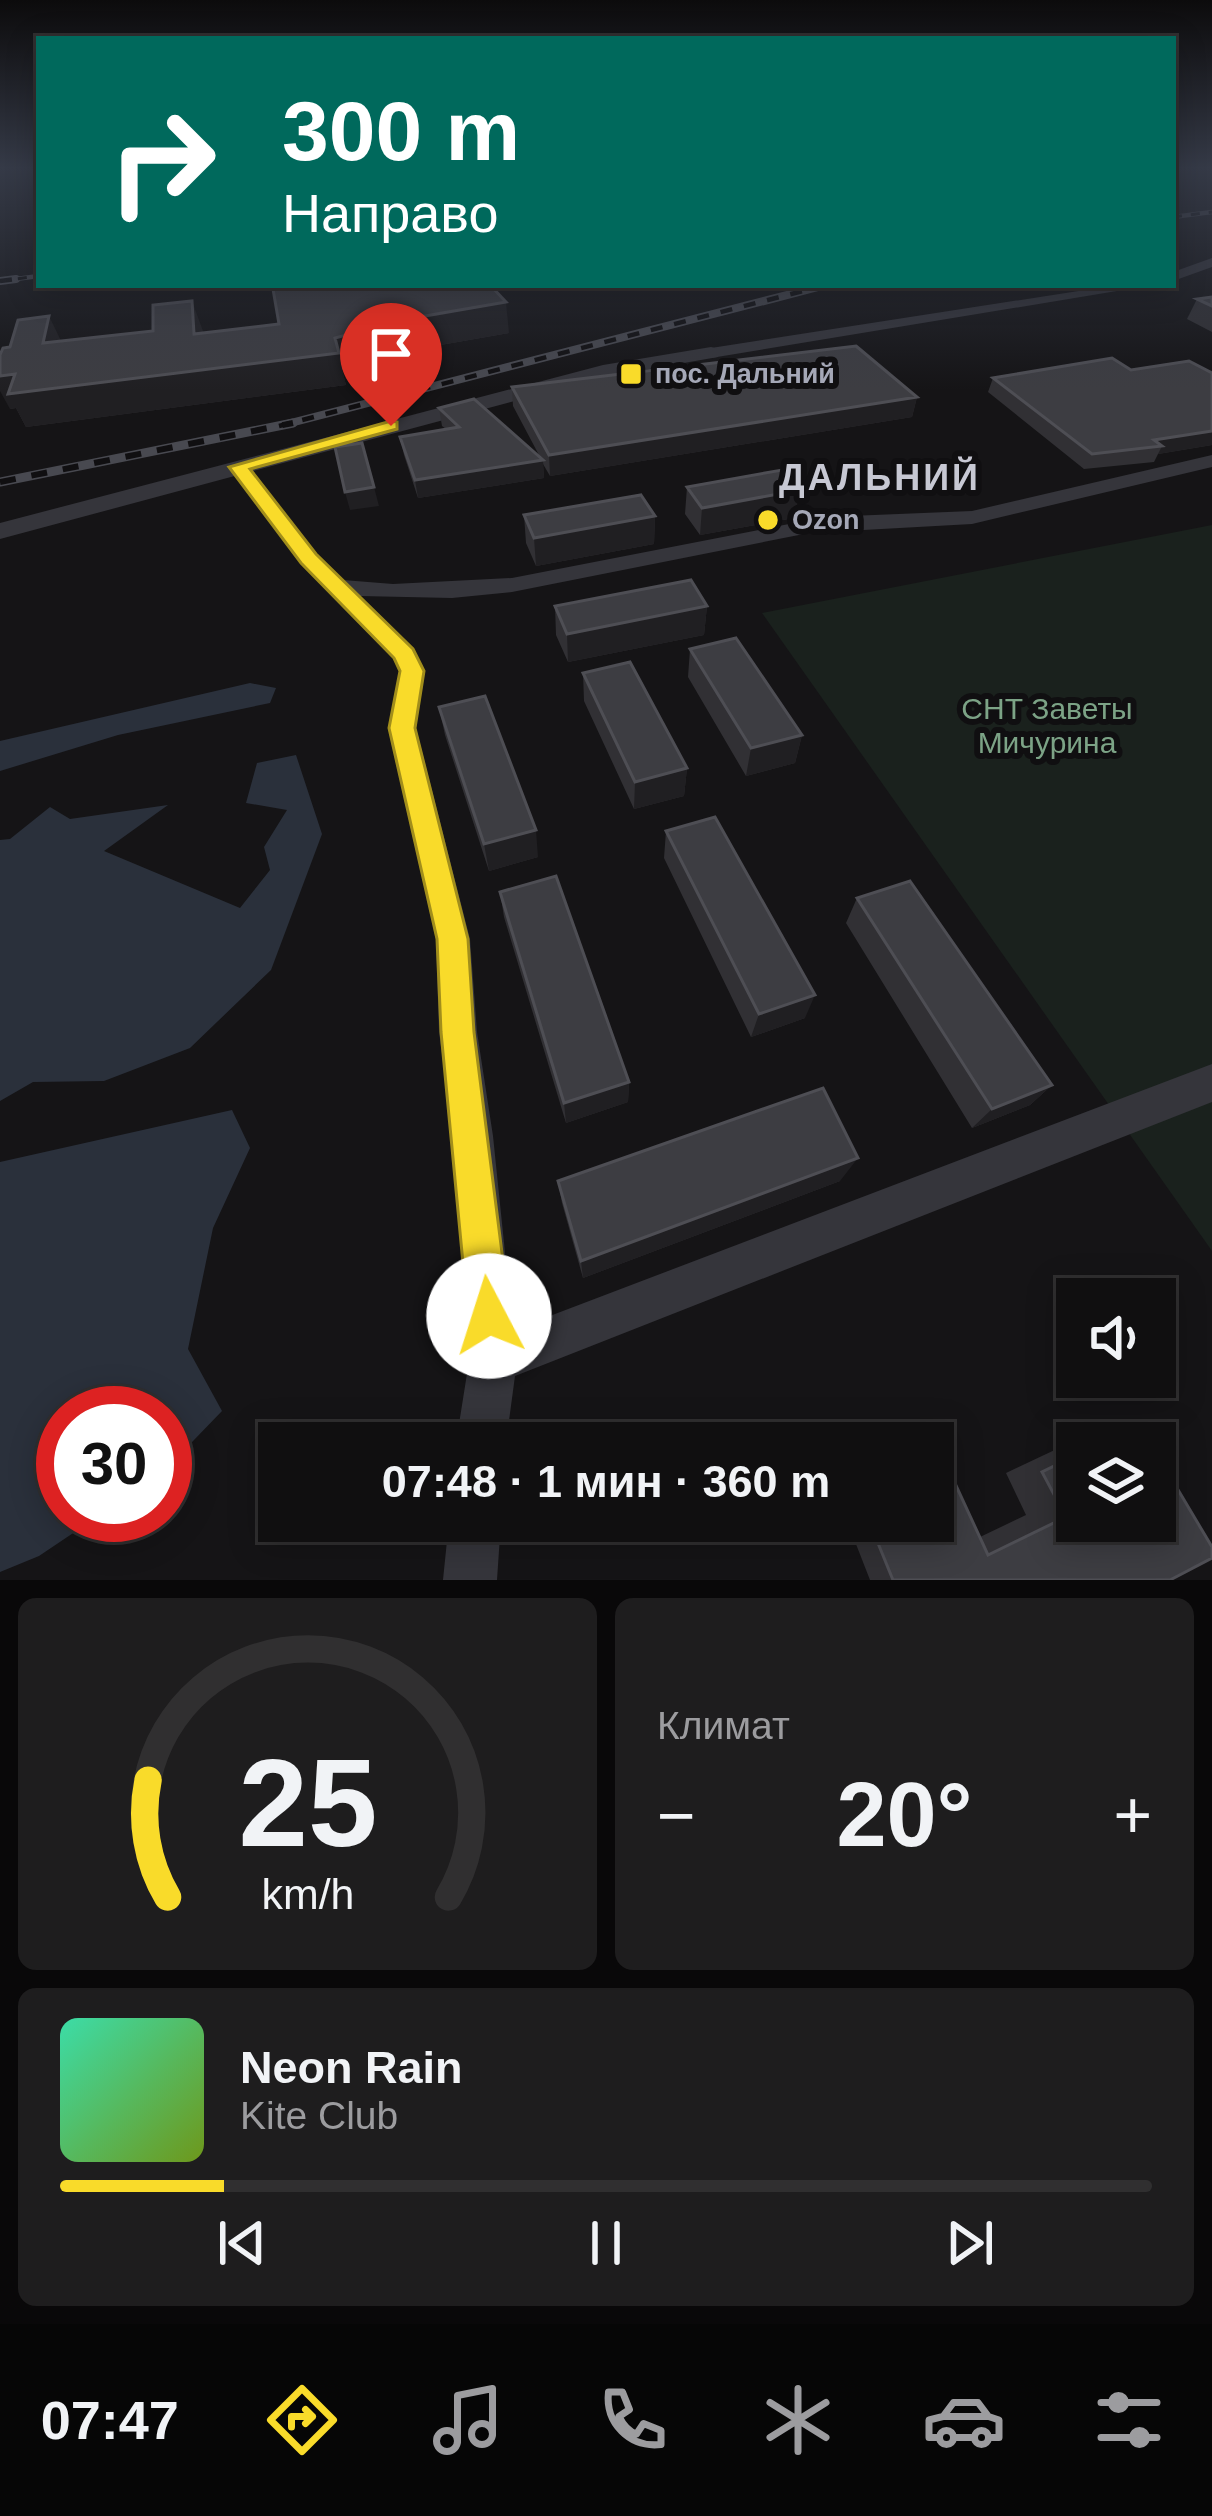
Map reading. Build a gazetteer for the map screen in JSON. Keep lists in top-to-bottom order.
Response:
{
  "districts": ["ДАЛЬНИЙ"],
  "parks": ["СНТ Заветы Мичурина"],
  "places": {
    "transit": ["пос. Дальний"],
    "other": ["Ozon"]
  },
  "page": {
    "turn": ["300 m", "Направо"],
    "limit": "30",
    "trip": "07:48 · 1 мин · 360 m",
    "tile": "Климат",
    "heat": ["−", "20°", "+"],
    "song": ["Neon Rain", "Kite Club"],
    "tabs": "07:47",
    "gauge": ["25", "km/h"]
  }
}
